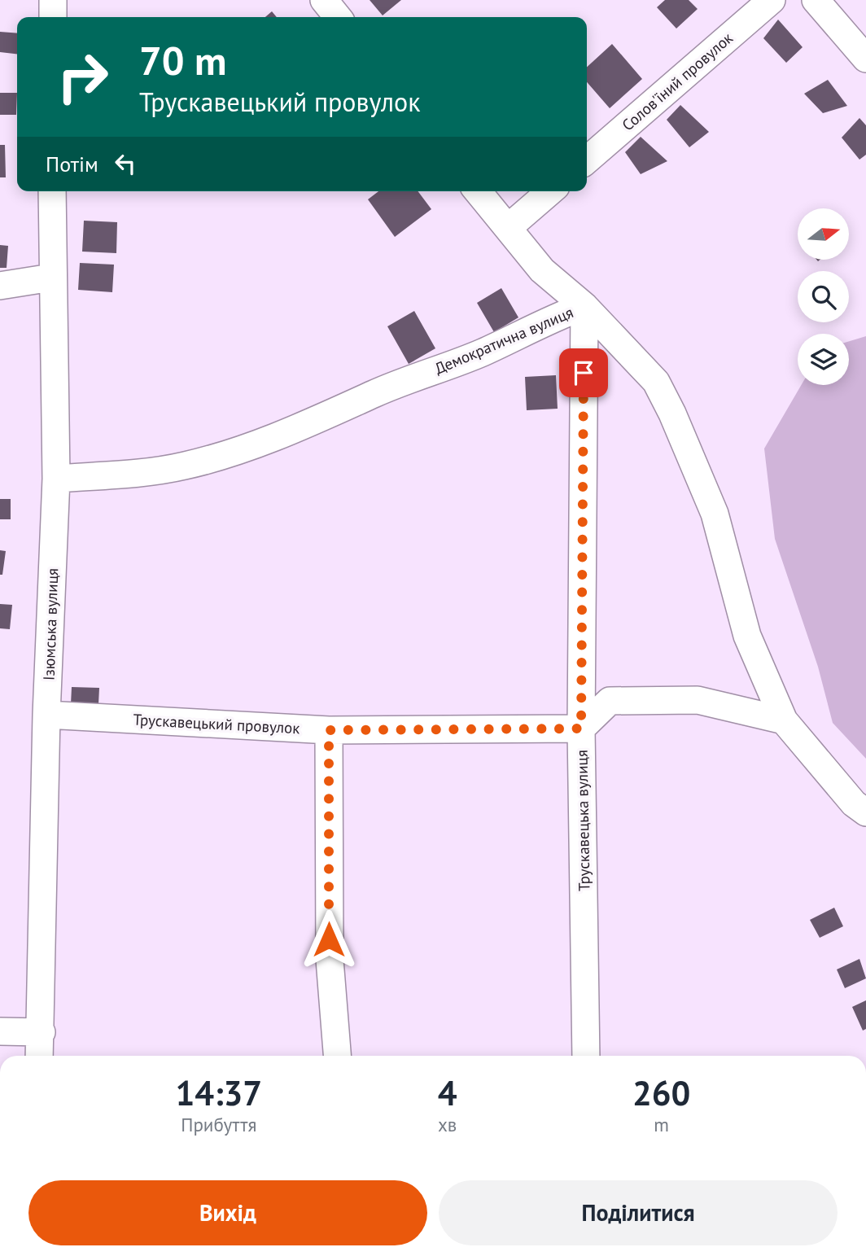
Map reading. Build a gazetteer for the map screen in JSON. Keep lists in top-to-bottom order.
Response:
{
  "streets": {
    "street": [
      "Солов'їний провулок",
      "Демократична вулиця",
      "Ізюмська вулиця",
      "Трускавецький провулок",
      "Трускавецька вулиця"
    ]
  },
  "crossings": [
    ["Демократична вулиця", "Ізюмська вулиця"],
    ["Демократична вулиця", "Трускавецька вулиця"],
    ["Ізюмська вулиця", "Трускавецький провулок"],
    ["Трускавецький провулок", "Трускавецька вулиця"]
  ],
  "north": "right",
  "page": {
    "turn": ["70 m", "Трускавецький провулок"],
    "then": "Потім",
    "eta": [
      "14:37",
      "Прибуття",
      "4",
      "хв",
      "260",
      "m"
    ],
    "buttons": ["Вихід", "Поділитися"]
  }
}
